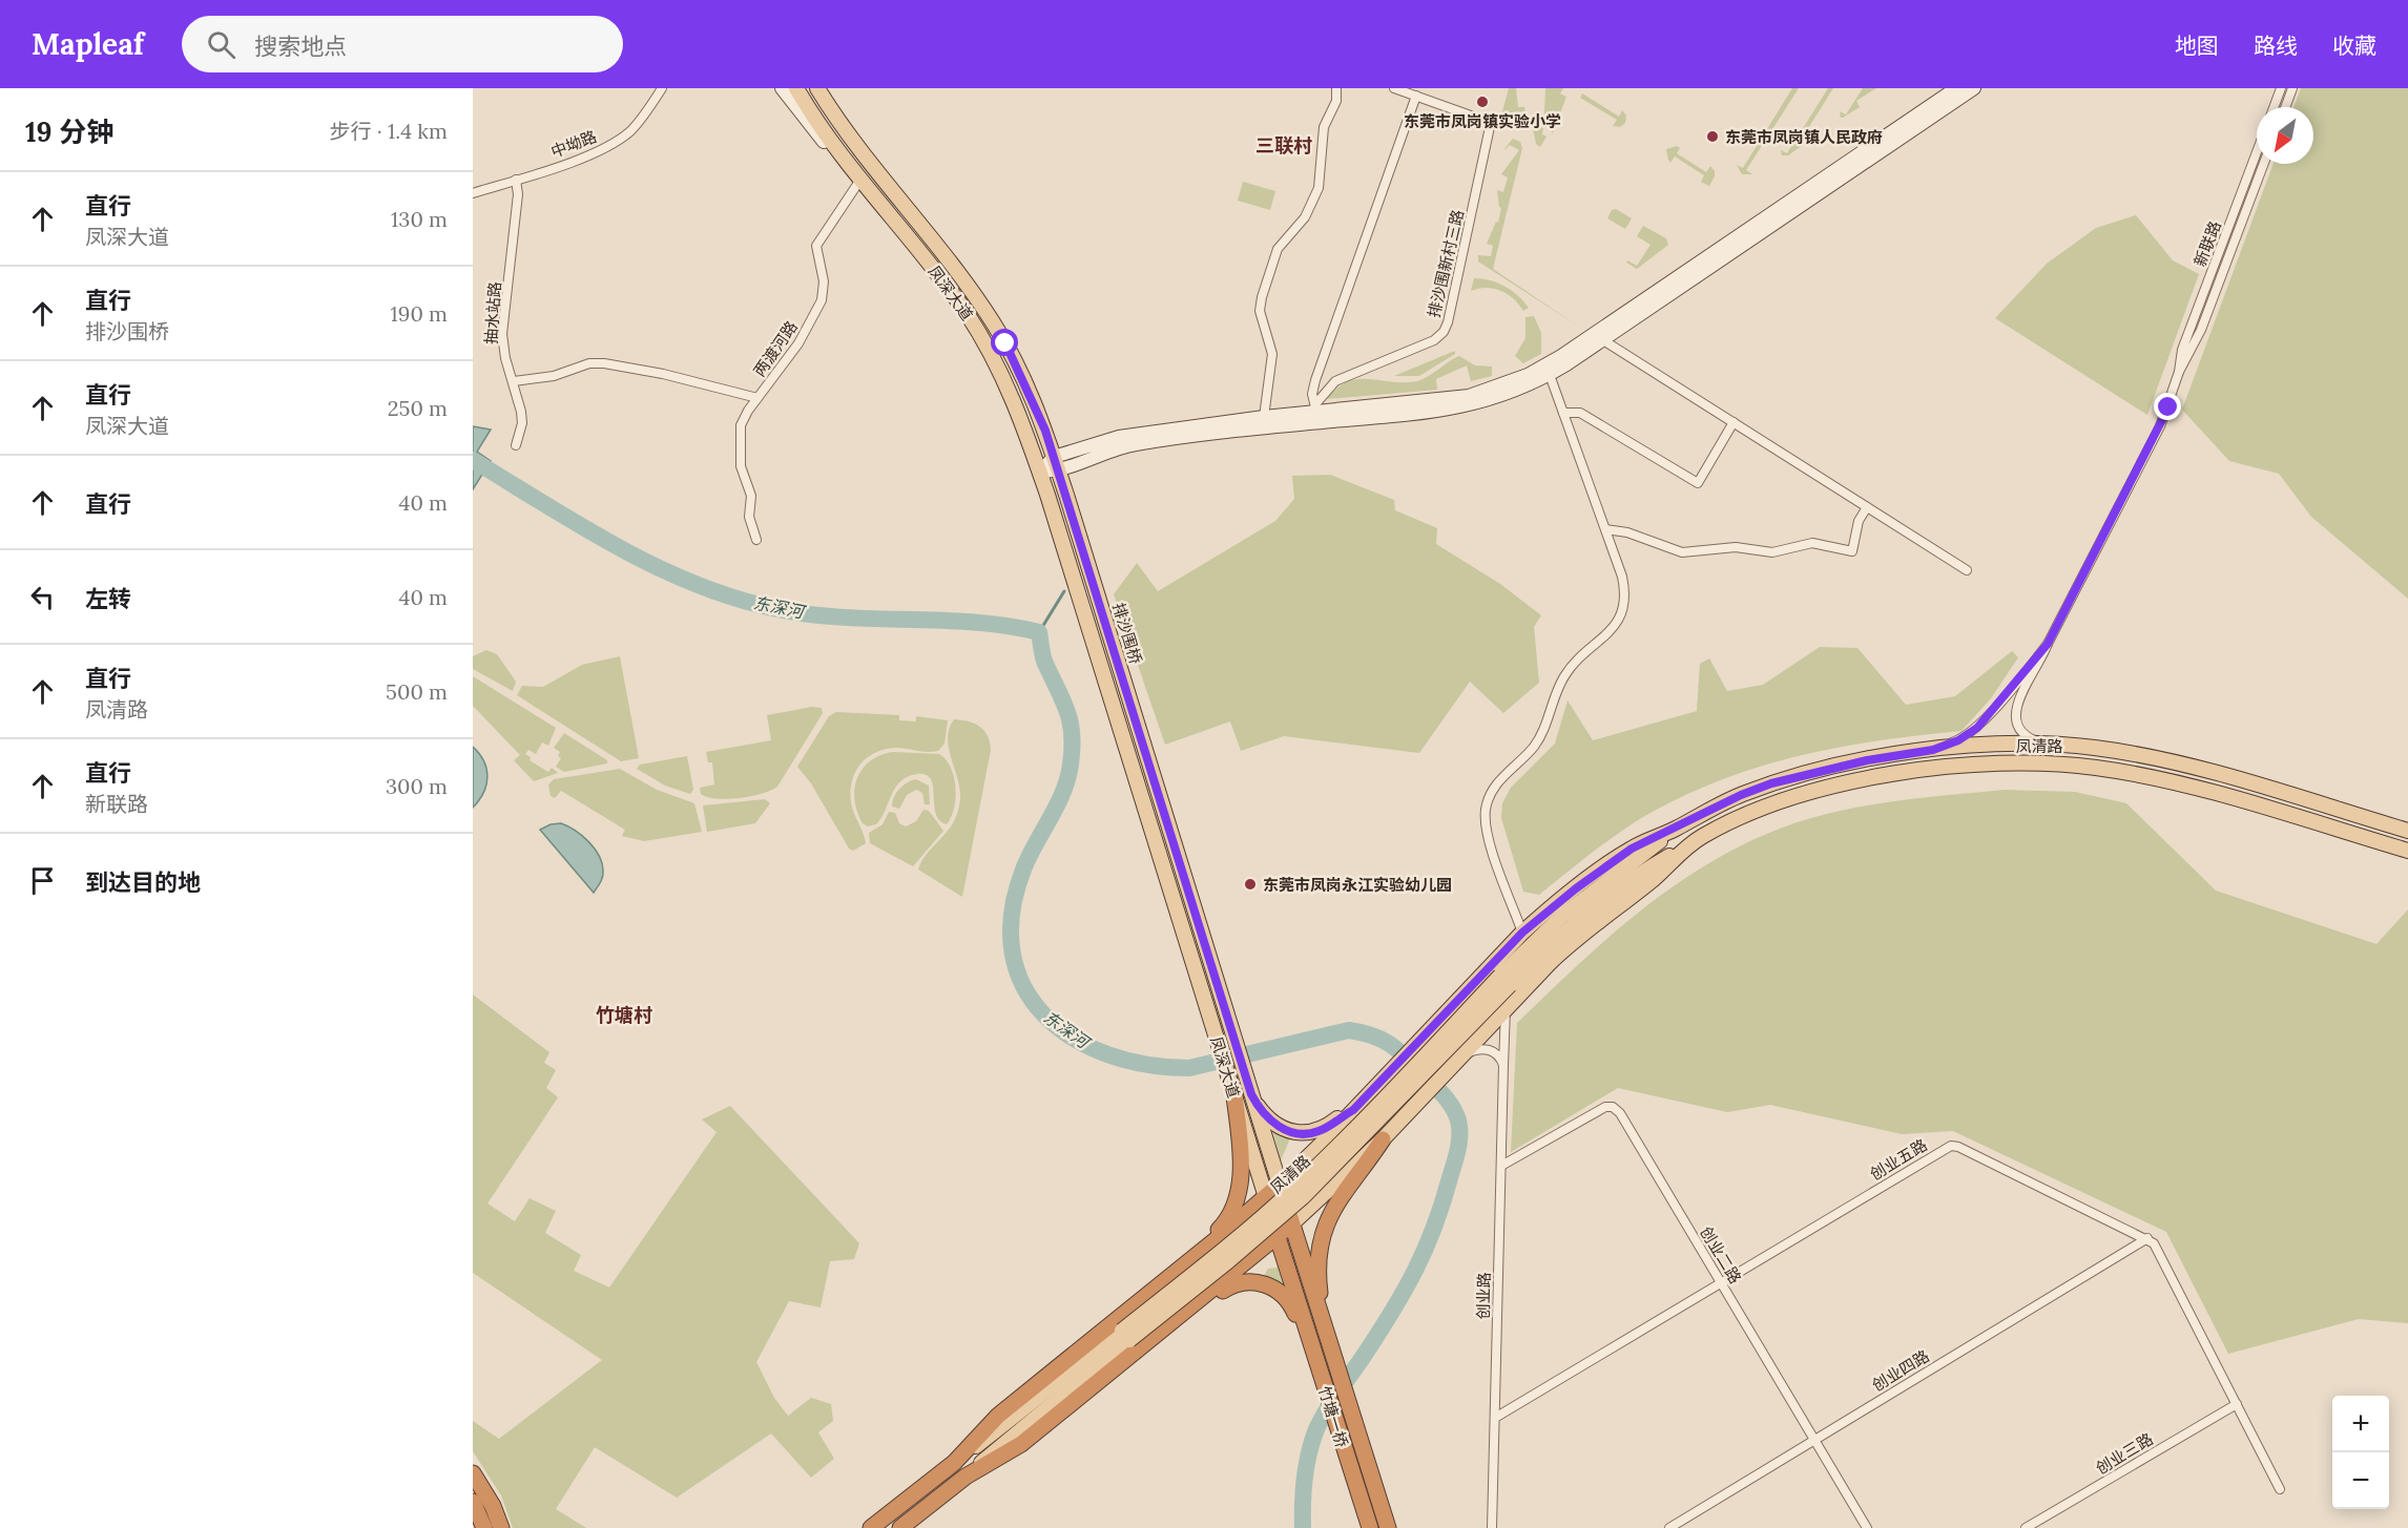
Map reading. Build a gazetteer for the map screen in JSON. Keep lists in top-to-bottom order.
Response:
{
  "streets": {
    "highway": ["凤深大道", "凤清路", "竹塘一桥"],
    "main road": ["排沙围桥"],
    "street": [
      "中坳路",
      "新联路",
      "排沙围新村三路",
      "抽水站路",
      "两渡河路",
      "创业五路",
      "创业二路",
      "创业路",
      "创业四路",
      "创业三路"
    ]
  },
  "crossings": [
    ["中坳路", "抽水站路"],
    ["新联路", "凤清路"],
    ["凤深大道", "两渡河路"],
    ["凤深大道", "排沙围桥"],
    ["凤深大道", "凤清路"],
    ["凤深大道", "竹塘一桥"],
    ["凤清路", "创业路"],
    ["创业五路", "创业二路"],
    ["创业五路", "创业路"],
    ["创业五路", "创业四路"],
    ["创业五路", "创业三路"],
    ["创业二路", "创业路"],
    ["创业二路", "创业四路"]
  ],
  "districts": ["三联村", "竹塘村"],
  "water": ["东深河"],
  "places": ["东莞市凤岗镇实验小学", "东莞市凤岗镇人民政府", "东莞市凤岗永江实验幼儿园"],
  "north": "bottom left",
  "page": {
    "header": "Mapleaf",
    "search": "搜索地点",
    "nav": ["地图", "路线", "收藏"],
    "heading": ["19 分钟", "步行 · 1.4 km"],
    "list": [
      ["直行", "凤深大道", "130 m"],
      ["直行", "排沙围桥", "190 m"],
      ["直行", "凤深大道", "250 m"],
      ["直行", "40 m"],
      ["左转", "40 m"],
      ["直行", "凤清路", "500 m"],
      ["直行", "新联路", "300 m"],
      "到达目的地"
    ],
    "map_buttons": ["+", "−"]
  }
}
